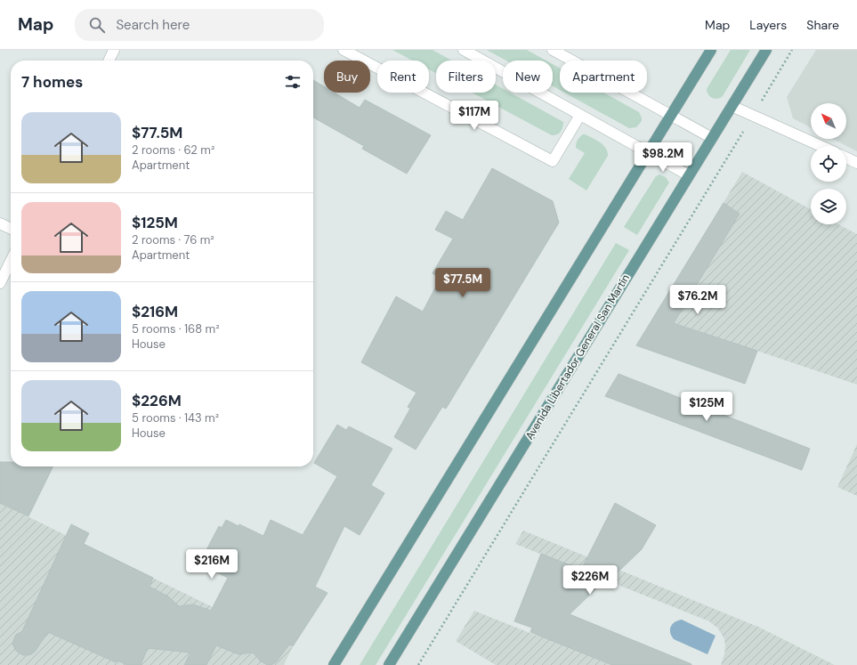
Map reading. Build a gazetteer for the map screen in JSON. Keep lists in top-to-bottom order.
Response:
{
  "streets": {
    "main road": ["Avenida Libertador General San Martín"]
  },
  "north": "top left",
  "page": {
    "header": "Map",
    "search": "Search here",
    "nav": ["Map", "Layers", "Share"],
    "chip": [
      "Buy",
      "Rent",
      "Filters",
      "New",
      "Apartment"
    ],
    "heading": "7 homes",
    "price": [
      "$117M",
      "$98.2M",
      "$77.5M",
      "$76.2M",
      "$125M",
      "$216M",
      "$226M"
    ],
    "list": [
      {
        "name": "$77.5M",
        "note": "2 rooms · 62 m² · Apartment"
      },
      {
        "name": "$125M",
        "note": "2 rooms · 76 m² · Apartment"
      },
      {
        "name": "$216M",
        "note": "5 rooms · 168 m² · House"
      },
      {
        "name": "$226M",
        "note": "5 rooms · 143 m² · House"
      }
    ]
  }
}
